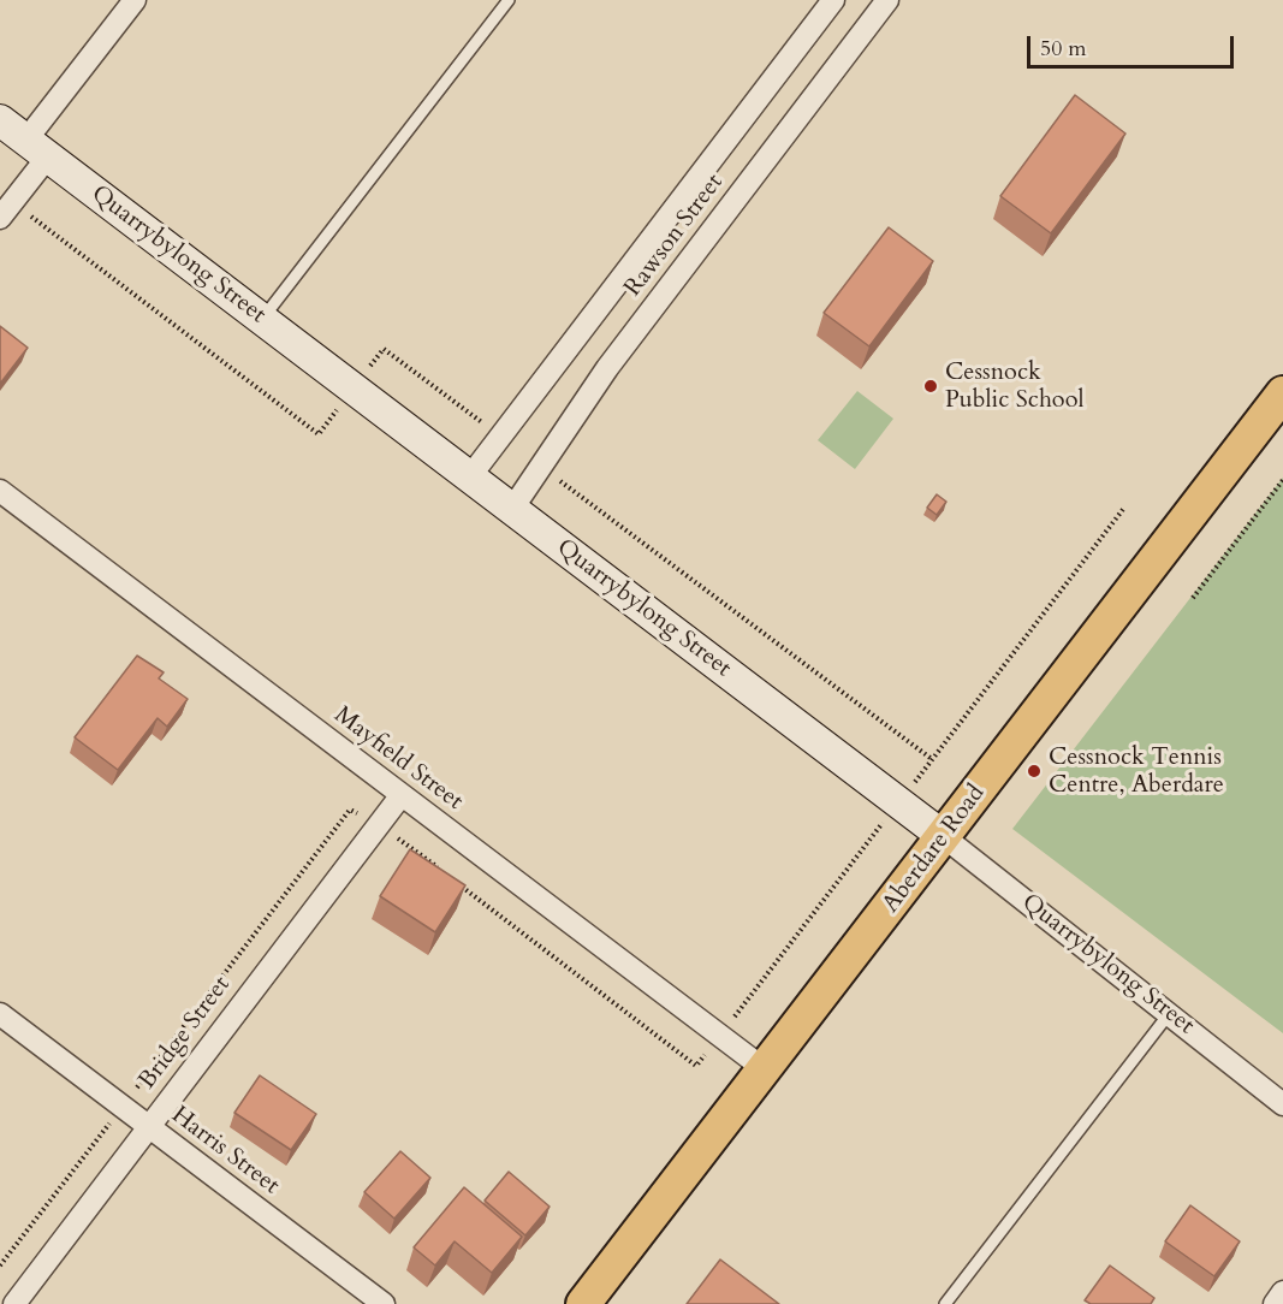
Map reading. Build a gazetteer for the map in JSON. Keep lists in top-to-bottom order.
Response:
{
  "streets": {
    "main road": ["Aberdare Road"],
    "street": [
      "Rawson Street",
      "Quarrybylong Street",
      "Mayfield Street",
      "Bridge Street",
      "Harris Street"
    ]
  },
  "crossings": [
    ["Rawson Street", "Quarrybylong Street"],
    ["Quarrybylong Street", "Aberdare Road"],
    ["Mayfield Street", "Aberdare Road"],
    ["Mayfield Street", "Bridge Street"],
    ["Bridge Street", "Harris Street"]
  ],
  "places": ["Cessnock Public School", "Cessnock Tennis Centre, Aberdare"],
  "scale_bar": "50 m"
}
